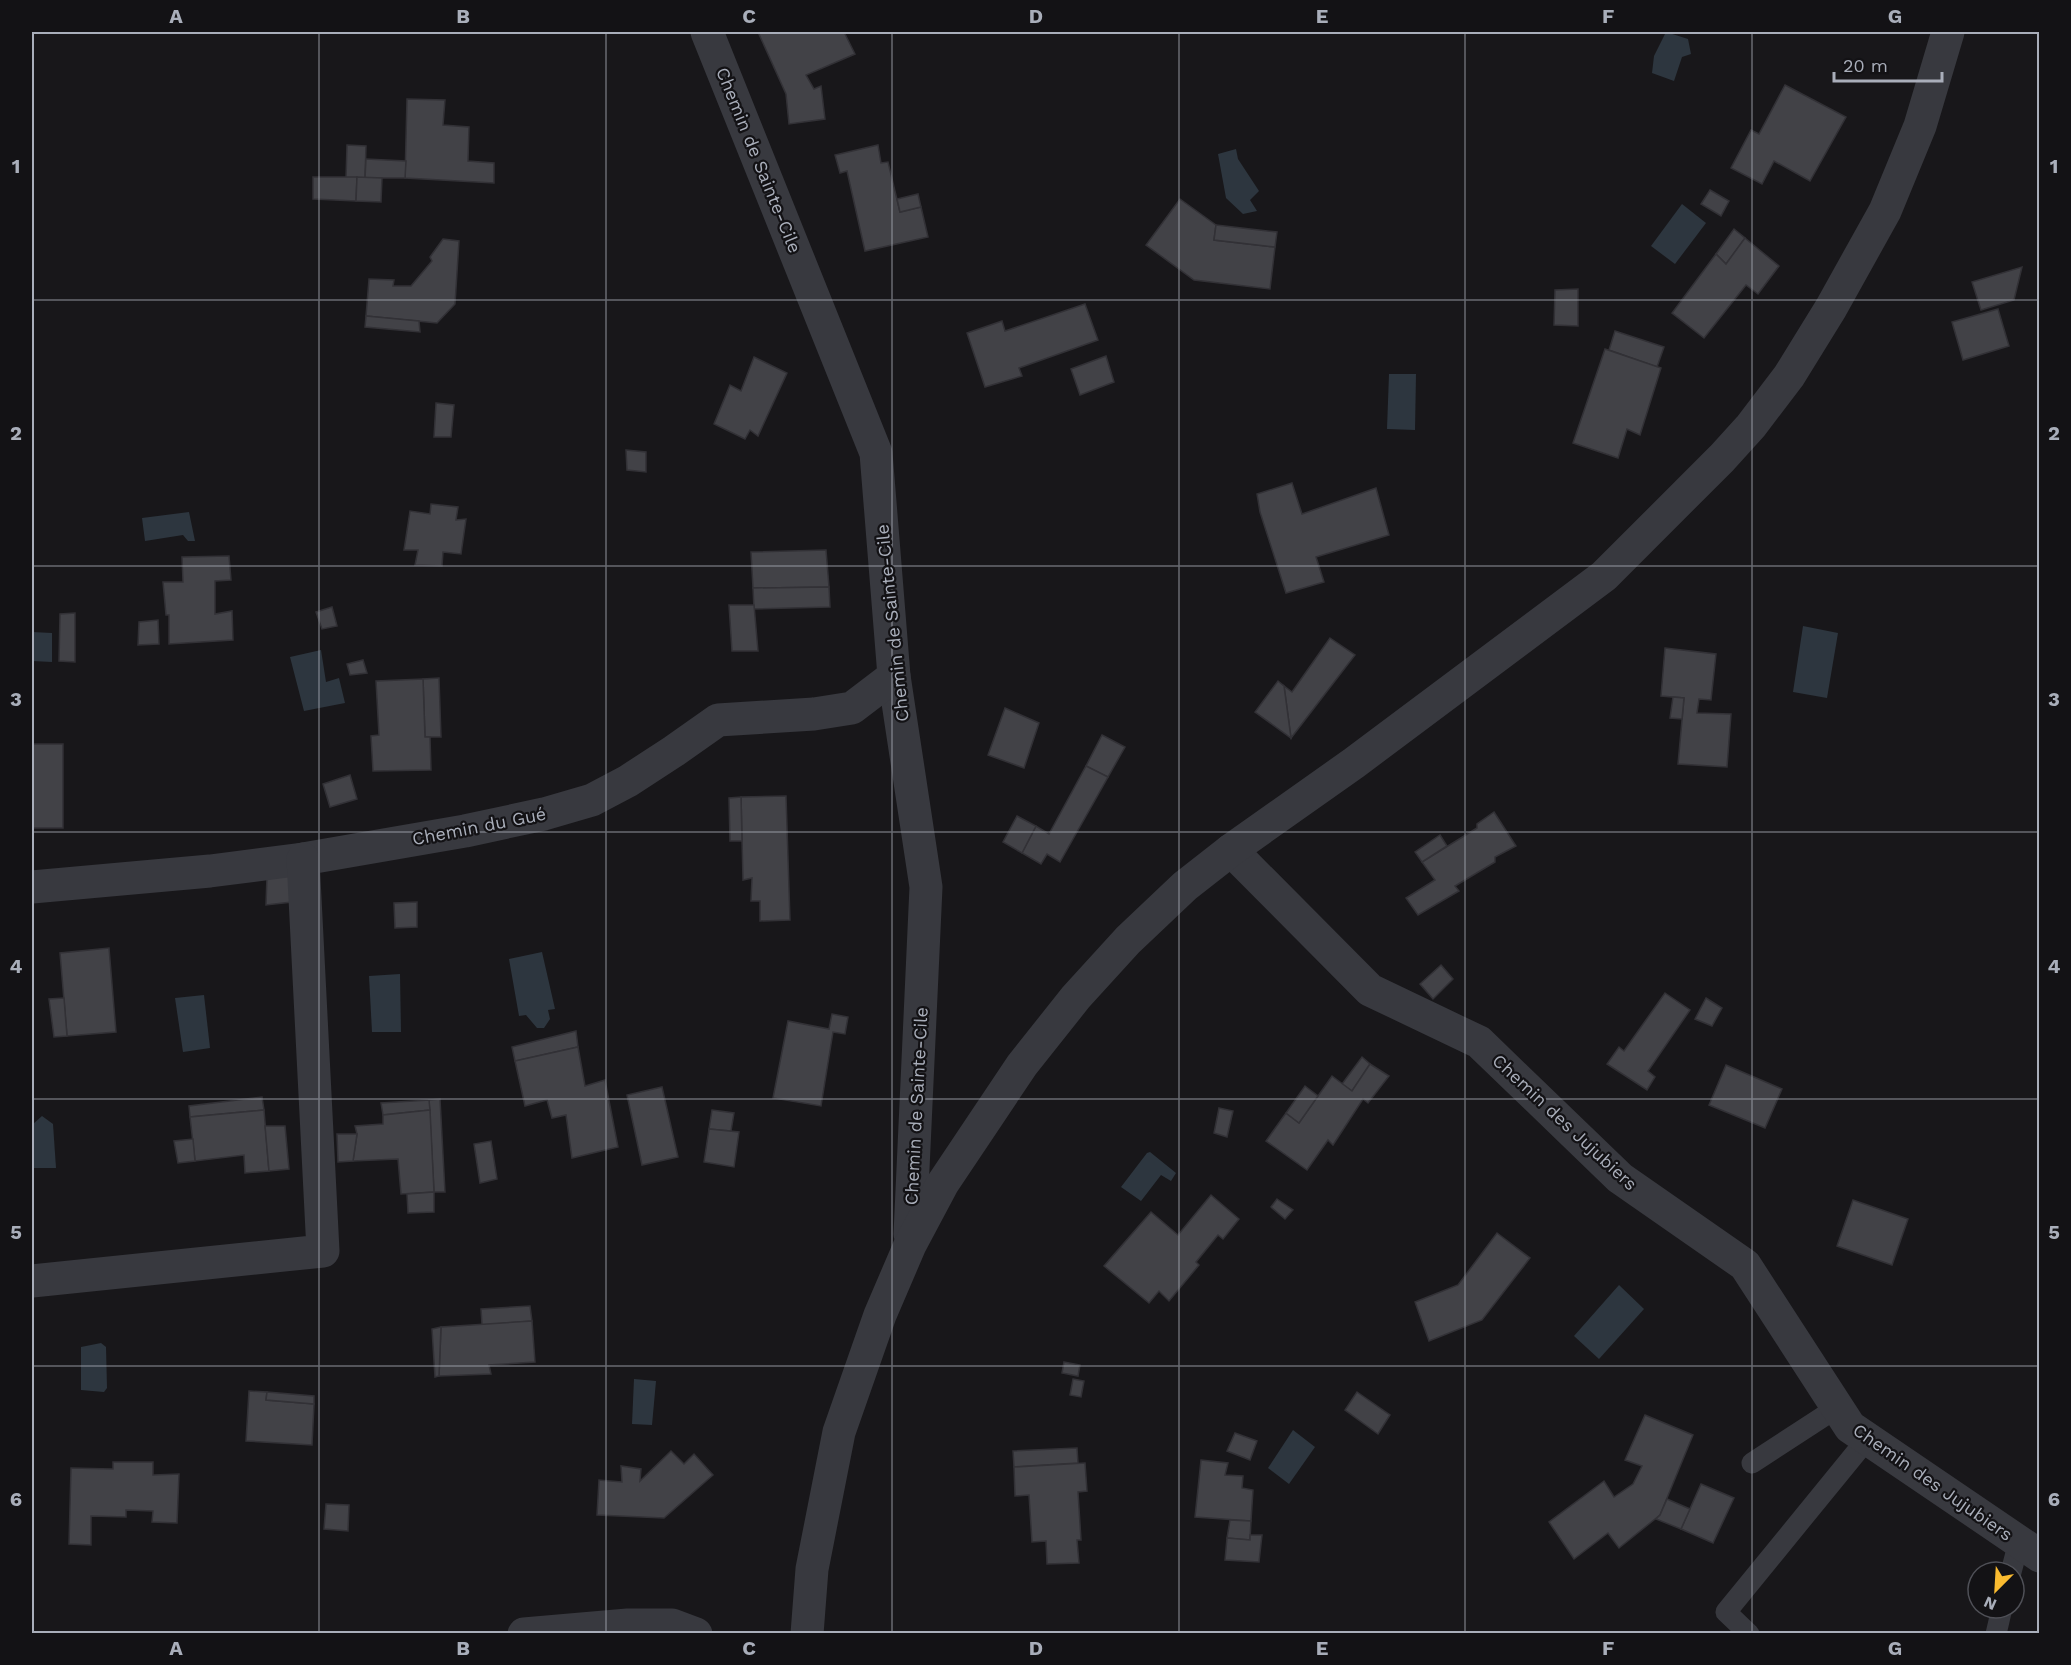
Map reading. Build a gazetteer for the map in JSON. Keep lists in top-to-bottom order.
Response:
{
  "streets": {
    "street": ["Chemin de Sainte-Cile", "Chemin du Gué", "Chemin des Jujubiers"]
  },
  "crossings": [
    ["Chemin de Sainte-Cile", "Chemin du Gué"]
  ],
  "scale_bar": "20 m",
  "north": "bottom left",
  "grid": {
    "columns": [
      "A",
      "B",
      "C",
      "D",
      "E",
      "F",
      "G"
    ],
    "rows": [
      "1",
      "2",
      "3",
      "4",
      "5",
      "6"
    ]
  }
}
